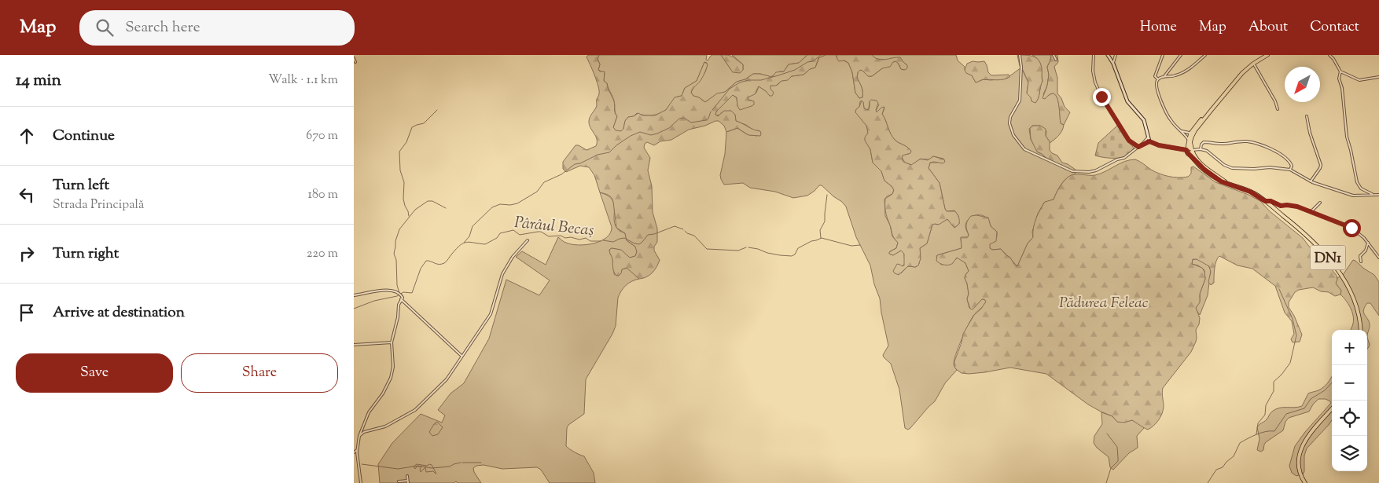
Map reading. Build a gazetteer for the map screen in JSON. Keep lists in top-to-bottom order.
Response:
{
  "streets": {
    "main road": ["DN1"]
  },
  "water": ["Pârâul Becaș"],
  "parks": ["Pădurea Feleac"],
  "north": "bottom left",
  "page": {
    "header": "Map",
    "search": "Search here",
    "nav": [
      "Home",
      "Map",
      "About",
      "Contact"
    ],
    "heading": ["14 min", "Walk · 1.1 km"],
    "list": [
      ["Continue", "670 m"],
      ["Turn left", "Strada Principală", "180 m"],
      ["Turn right", "220 m"],
      "Arrive at destination"
    ],
    "map_buttons": ["+", "−"],
    "buttons": ["Save", "Share"]
  }
}
